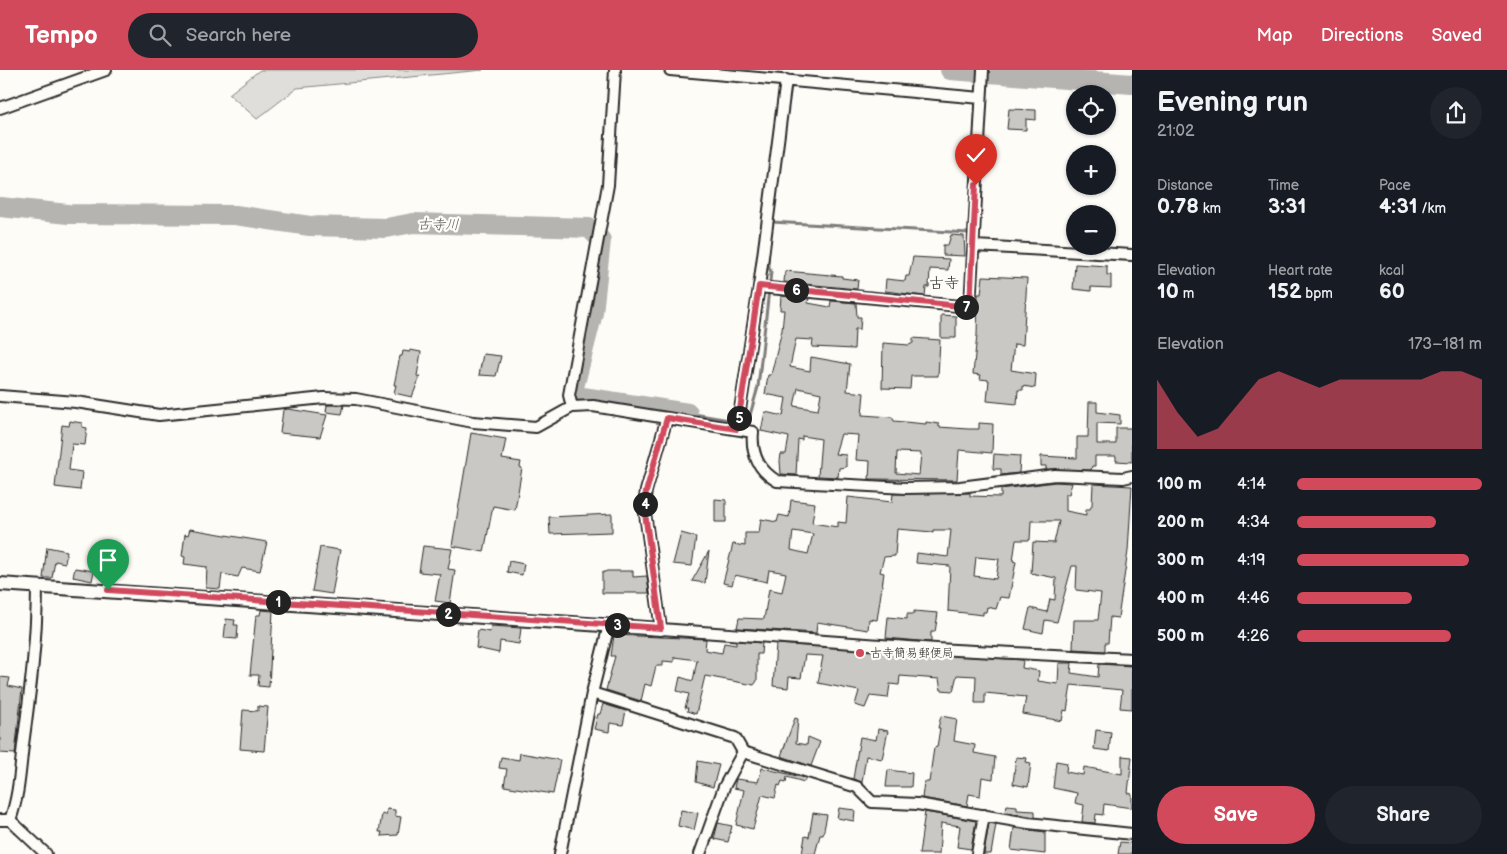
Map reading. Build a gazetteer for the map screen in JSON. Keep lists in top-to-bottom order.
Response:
{
  "districts": ["古寺"],
  "water": ["古寺川"],
  "places": ["古寺簡易郵便局"],
  "page": {
    "header": "Tempo",
    "search": "Search here",
    "nav": ["Map", "Directions", "Saved"],
    "heading": ["Evening run", "21:02"],
    "map_buttons": ["+", "−"],
    "stats": [
      ["Distance", "0.78 km"],
      ["Time", "3:31"],
      ["Pace", "4:31 /km"],
      ["Elevation", "10 m"],
      ["Heart rate", "152 bpm"],
      ["kcal", "60"]
    ],
    "pins": [
      "6",
      "7",
      "5",
      "4",
      "1",
      "2",
      "3"
    ],
    "chart": ["Elevation", "173–181 m"],
    "list": [
      {
        "name": "100 m",
        "note": "4:14"
      },
      {
        "name": "200 m",
        "note": "4:34"
      },
      {
        "name": "300 m",
        "note": "4:19"
      },
      {
        "name": "400 m",
        "note": "4:46"
      },
      {
        "name": "500 m",
        "note": "4:26"
      }
    ],
    "buttons": ["Save", "Share"]
  }
}
